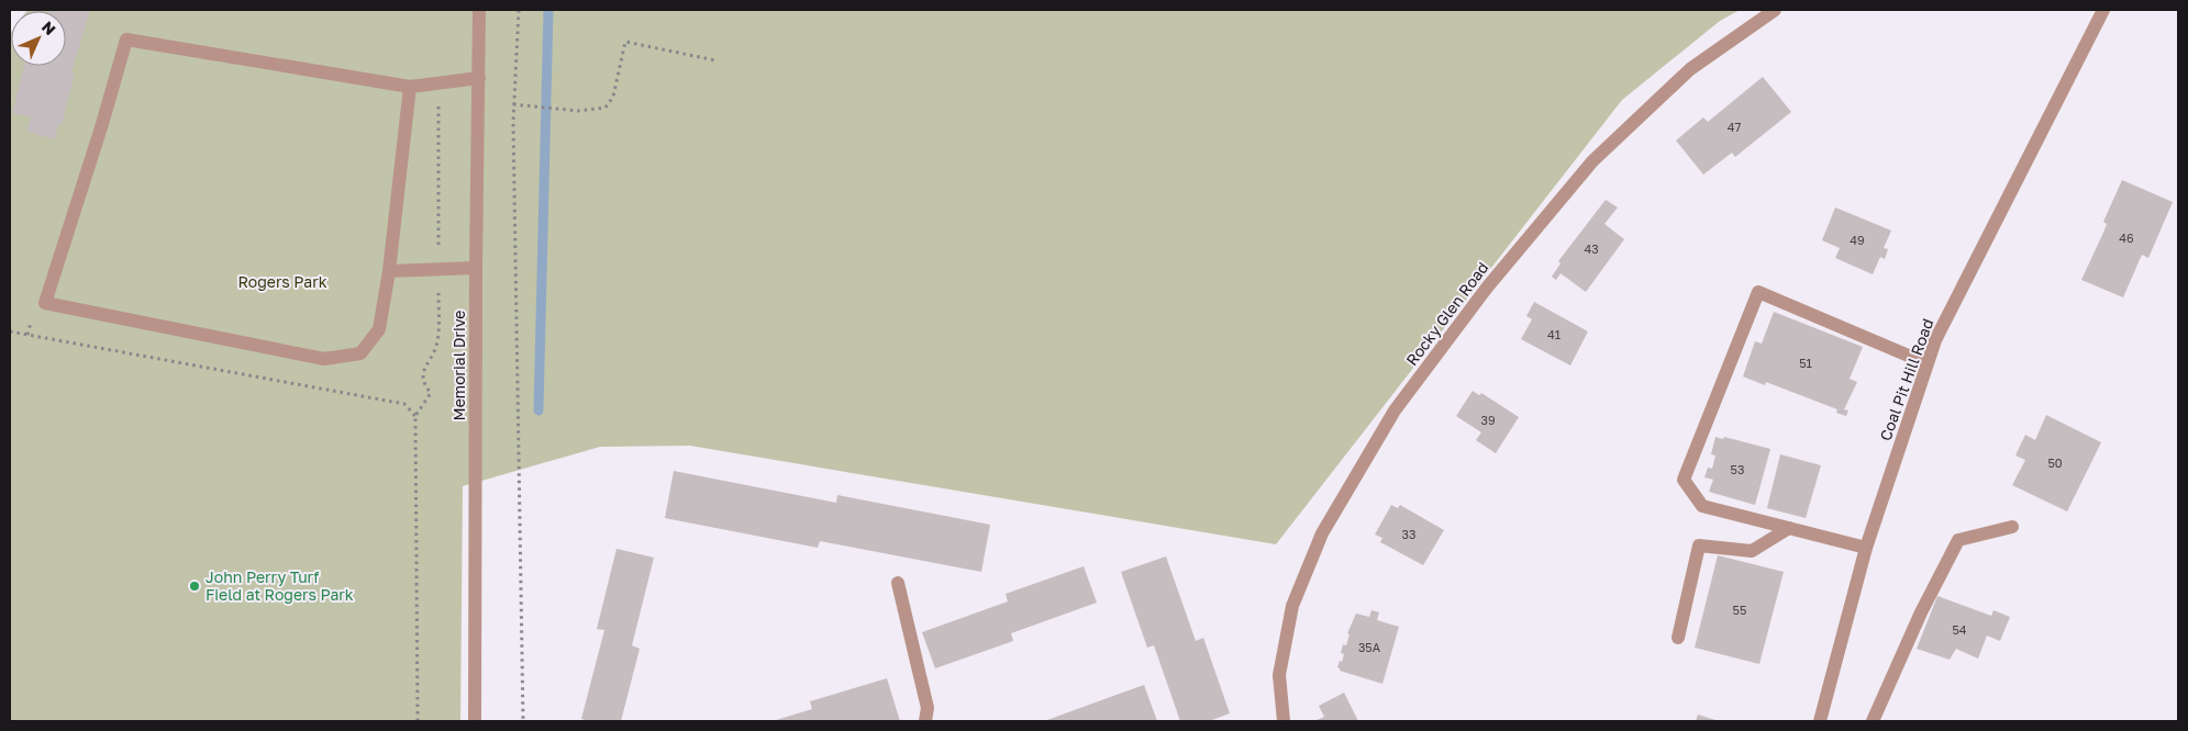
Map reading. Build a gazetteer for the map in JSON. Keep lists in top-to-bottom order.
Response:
{
  "streets": {
    "street": ["Rocky Glen Road", "Memorial Drive", "Coal Pit Hill Road"]
  },
  "parks": ["Rogers Park"],
  "places": ["John Perry Turf Field at Rogers Park"],
  "house_numbers": [
    "47",
    "46",
    "49",
    "43",
    "41",
    "51",
    "39",
    "50",
    "53",
    "33",
    "55",
    "54",
    "35A"
  ],
  "north": "top right"
}
